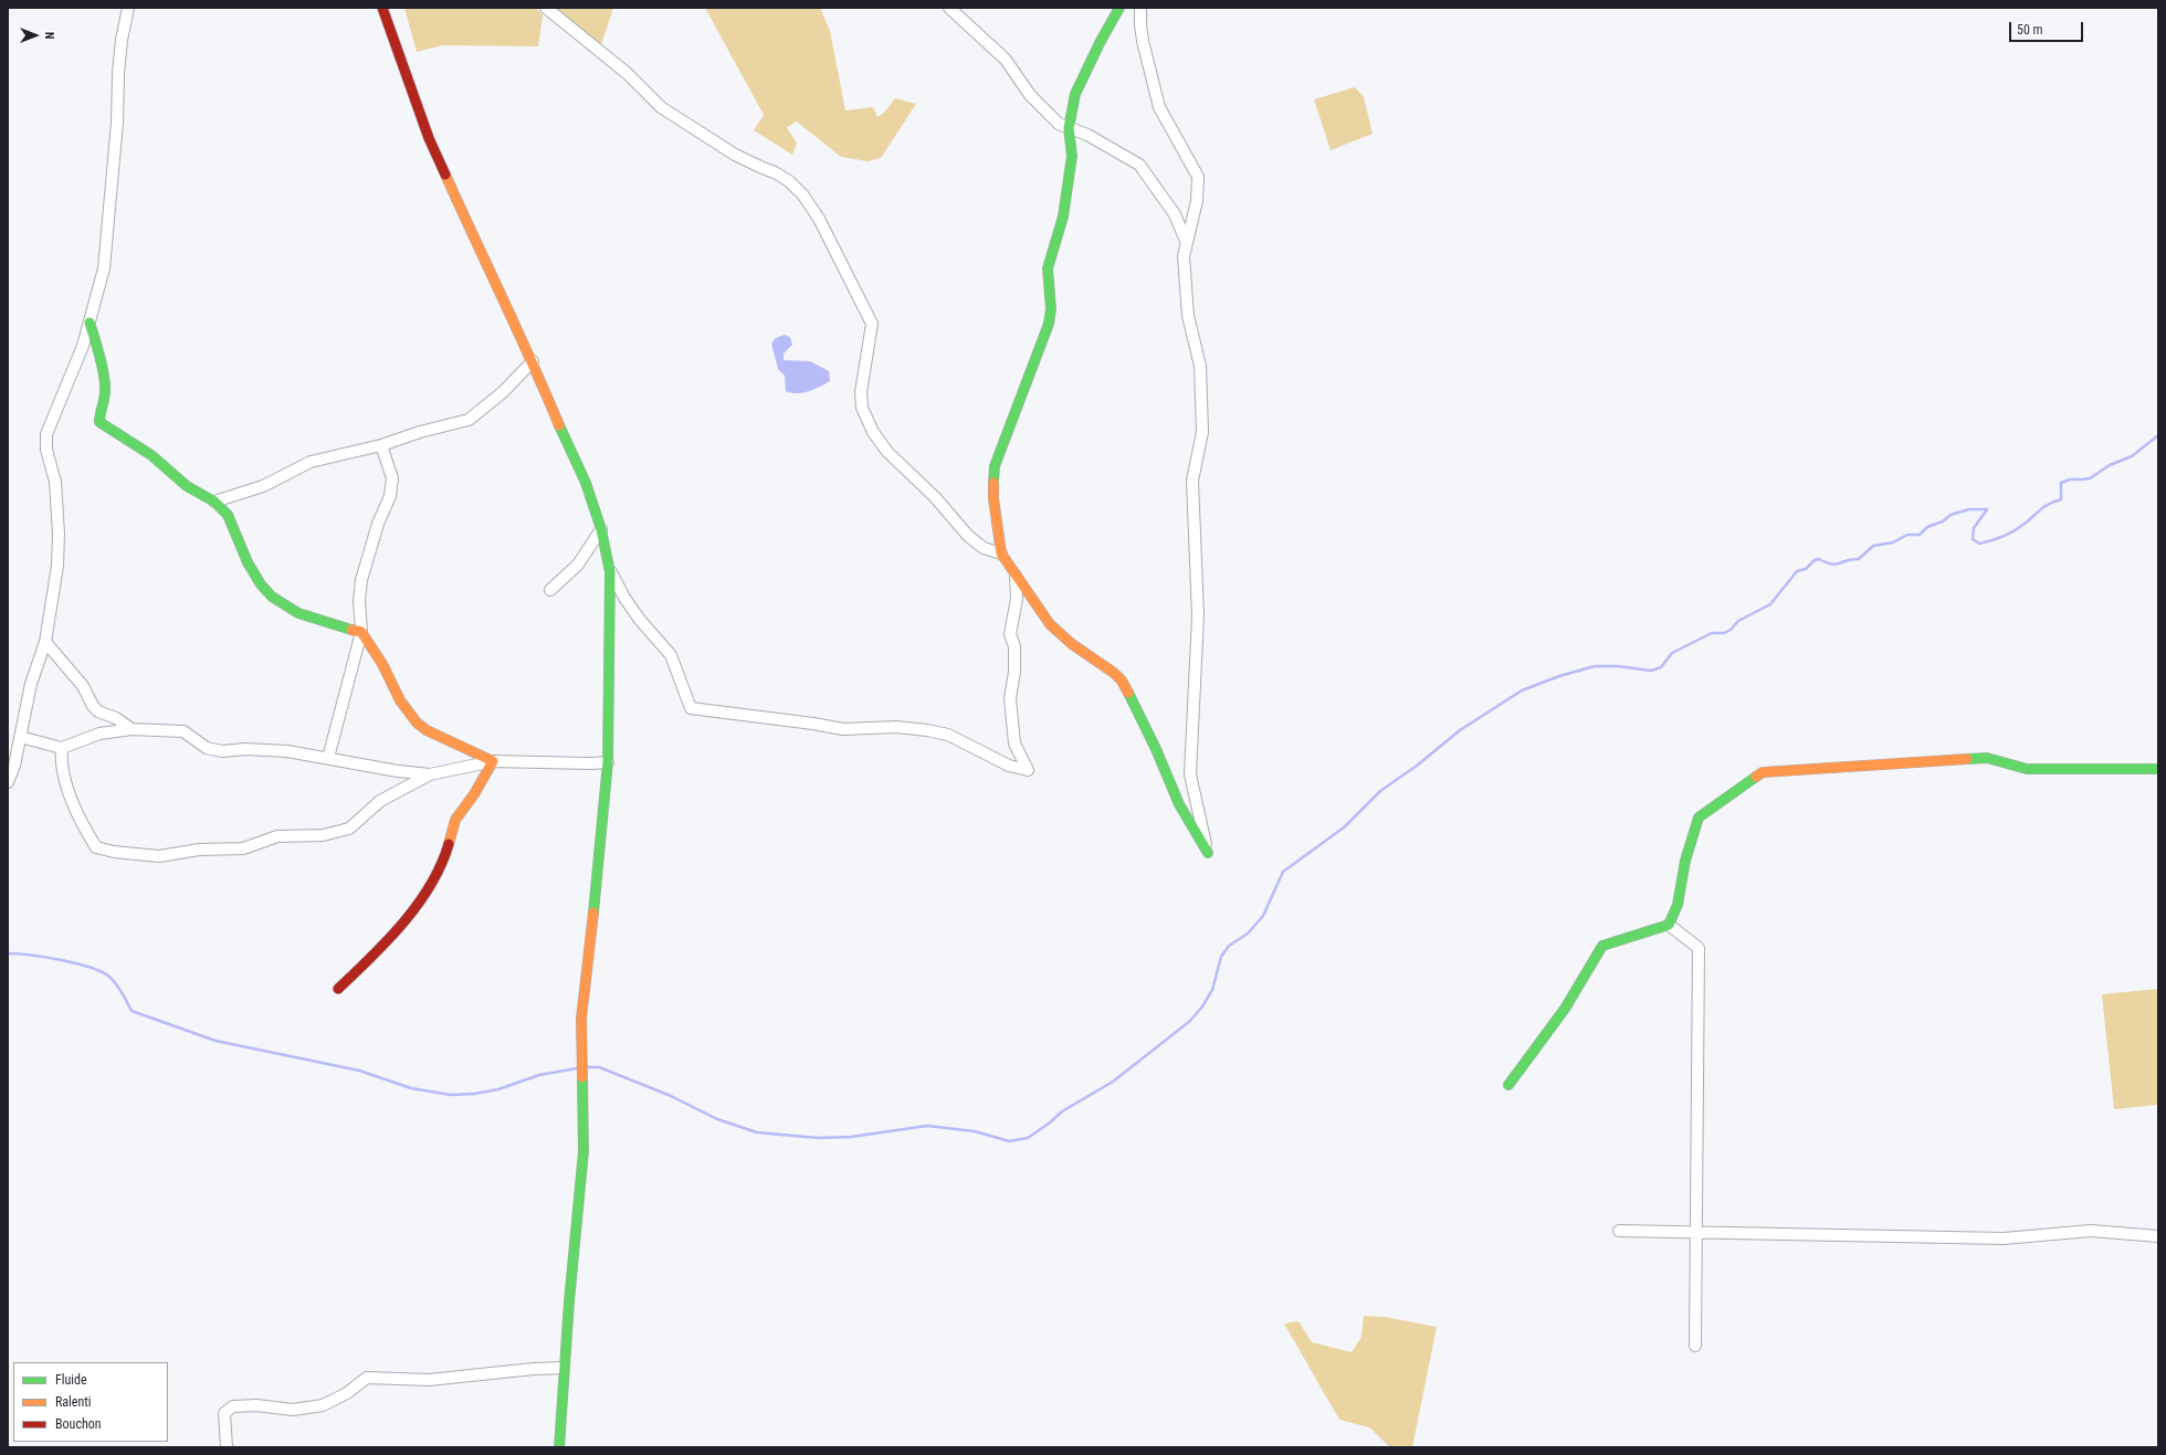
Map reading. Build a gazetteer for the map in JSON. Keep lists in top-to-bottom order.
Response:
{
  "legend": ["Fluide", "Ralenti", "Bouchon"],
  "scale_bar": "50 m",
  "north": "right"
}
